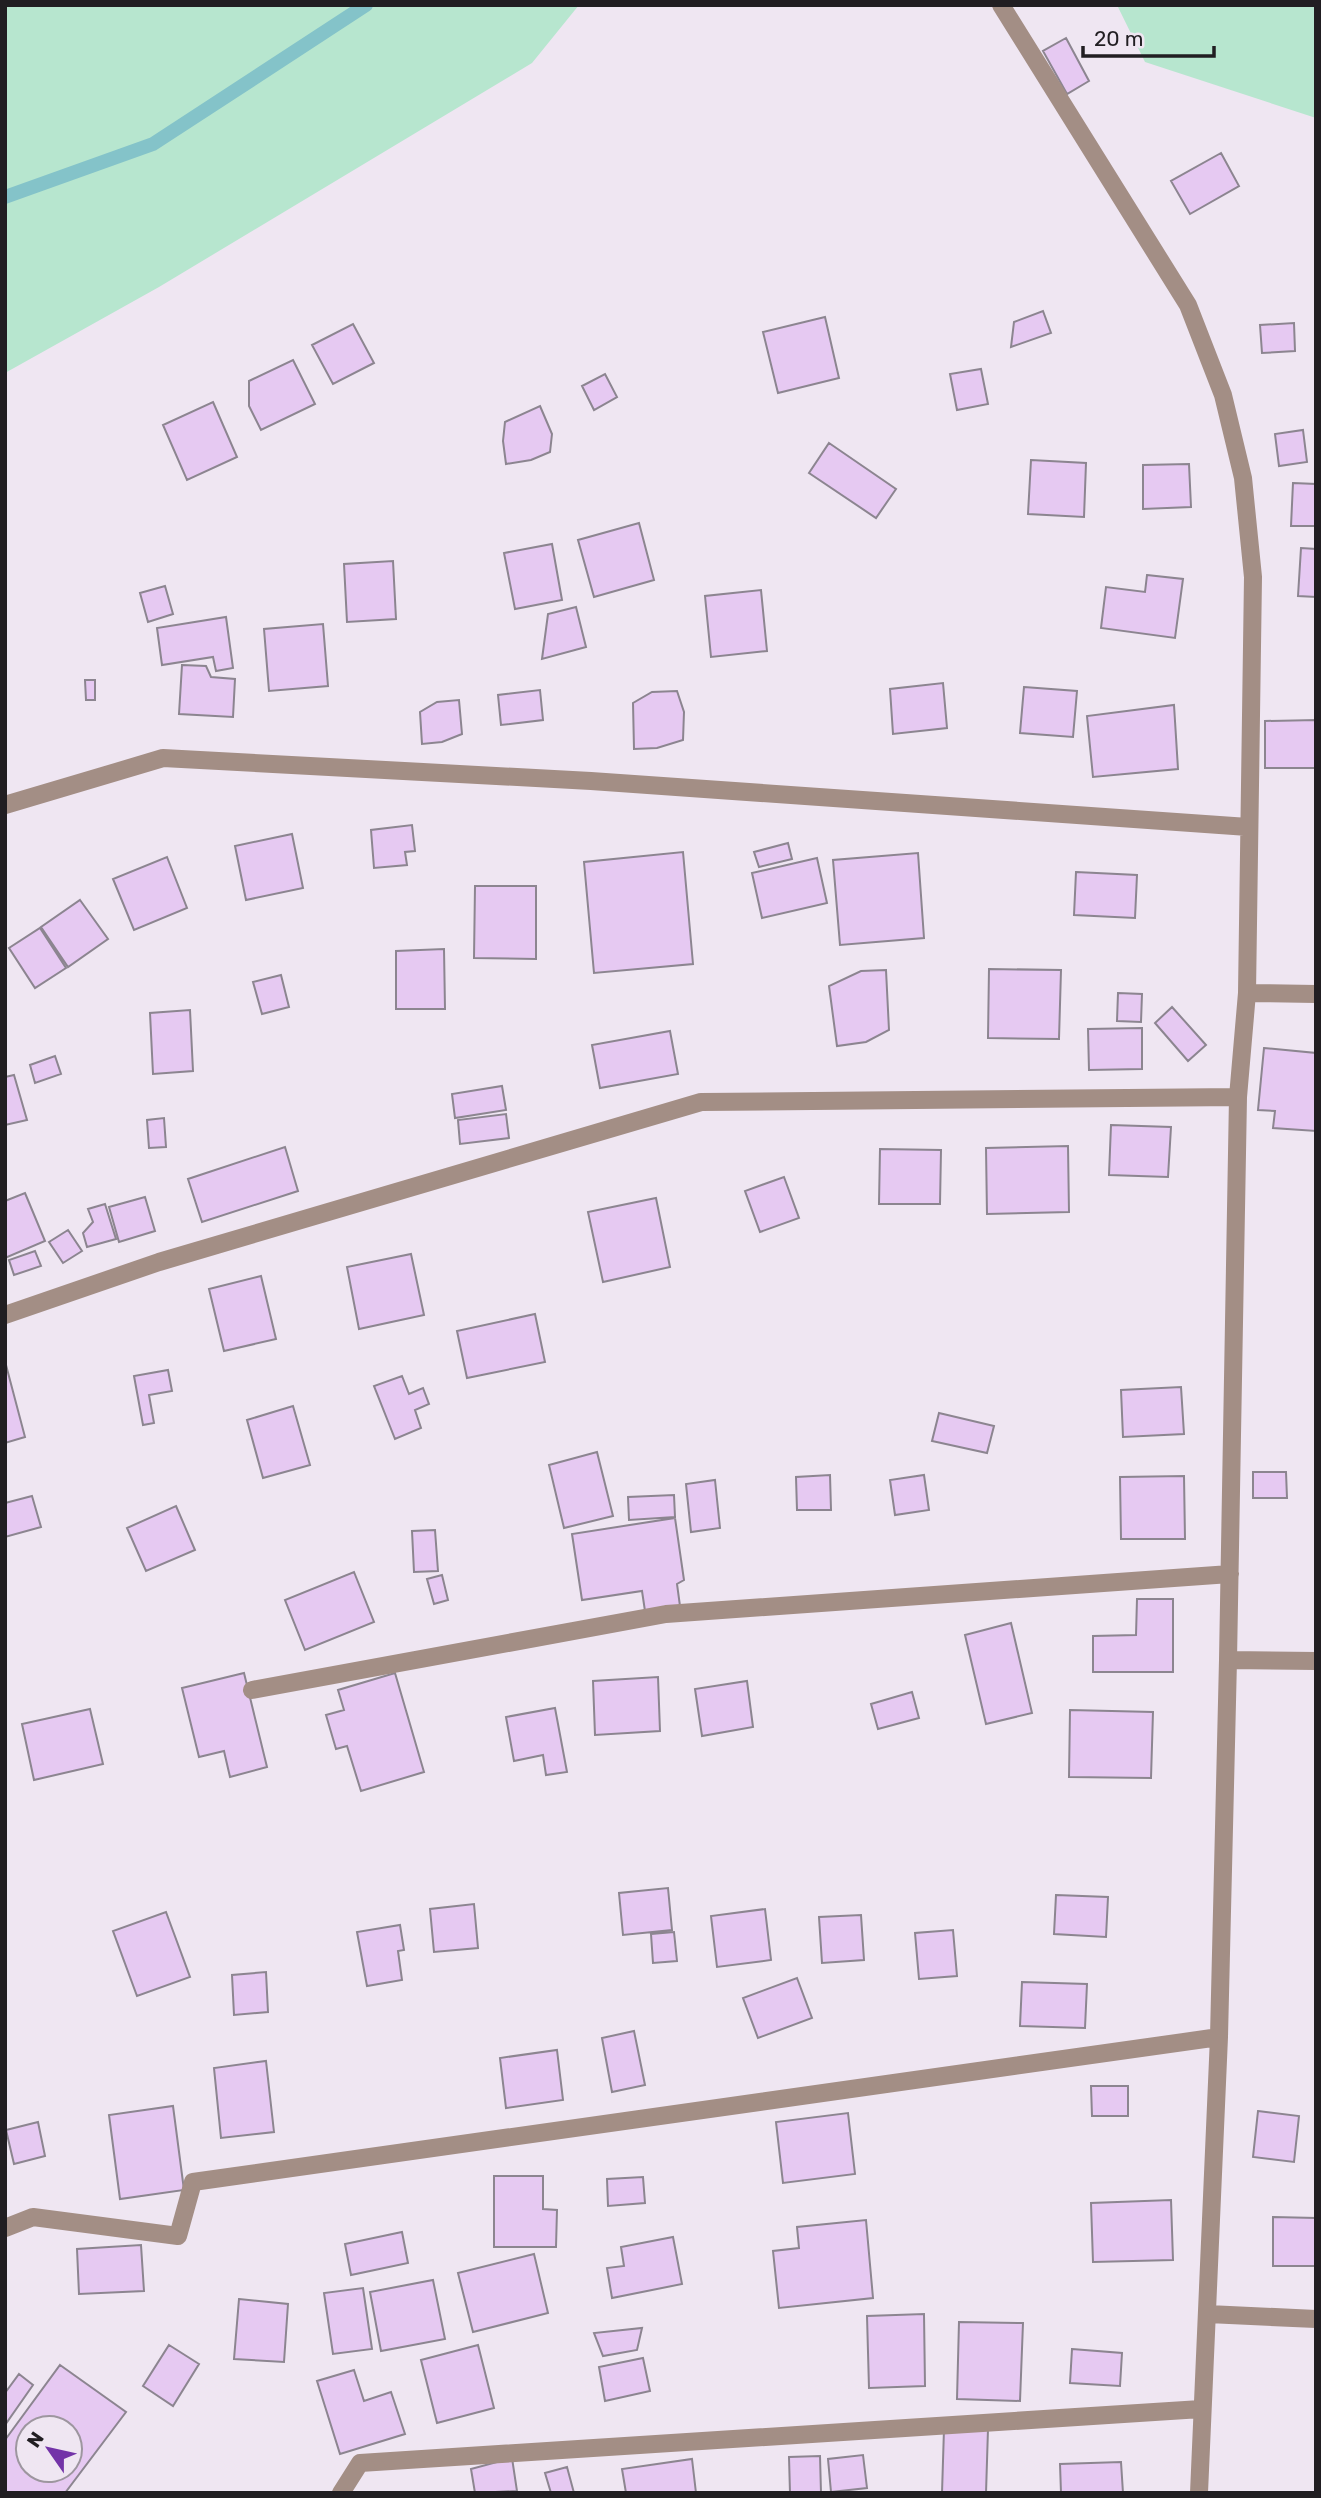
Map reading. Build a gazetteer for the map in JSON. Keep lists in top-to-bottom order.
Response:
{
  "scale_bar": "20 m",
  "north": "top left"
}
